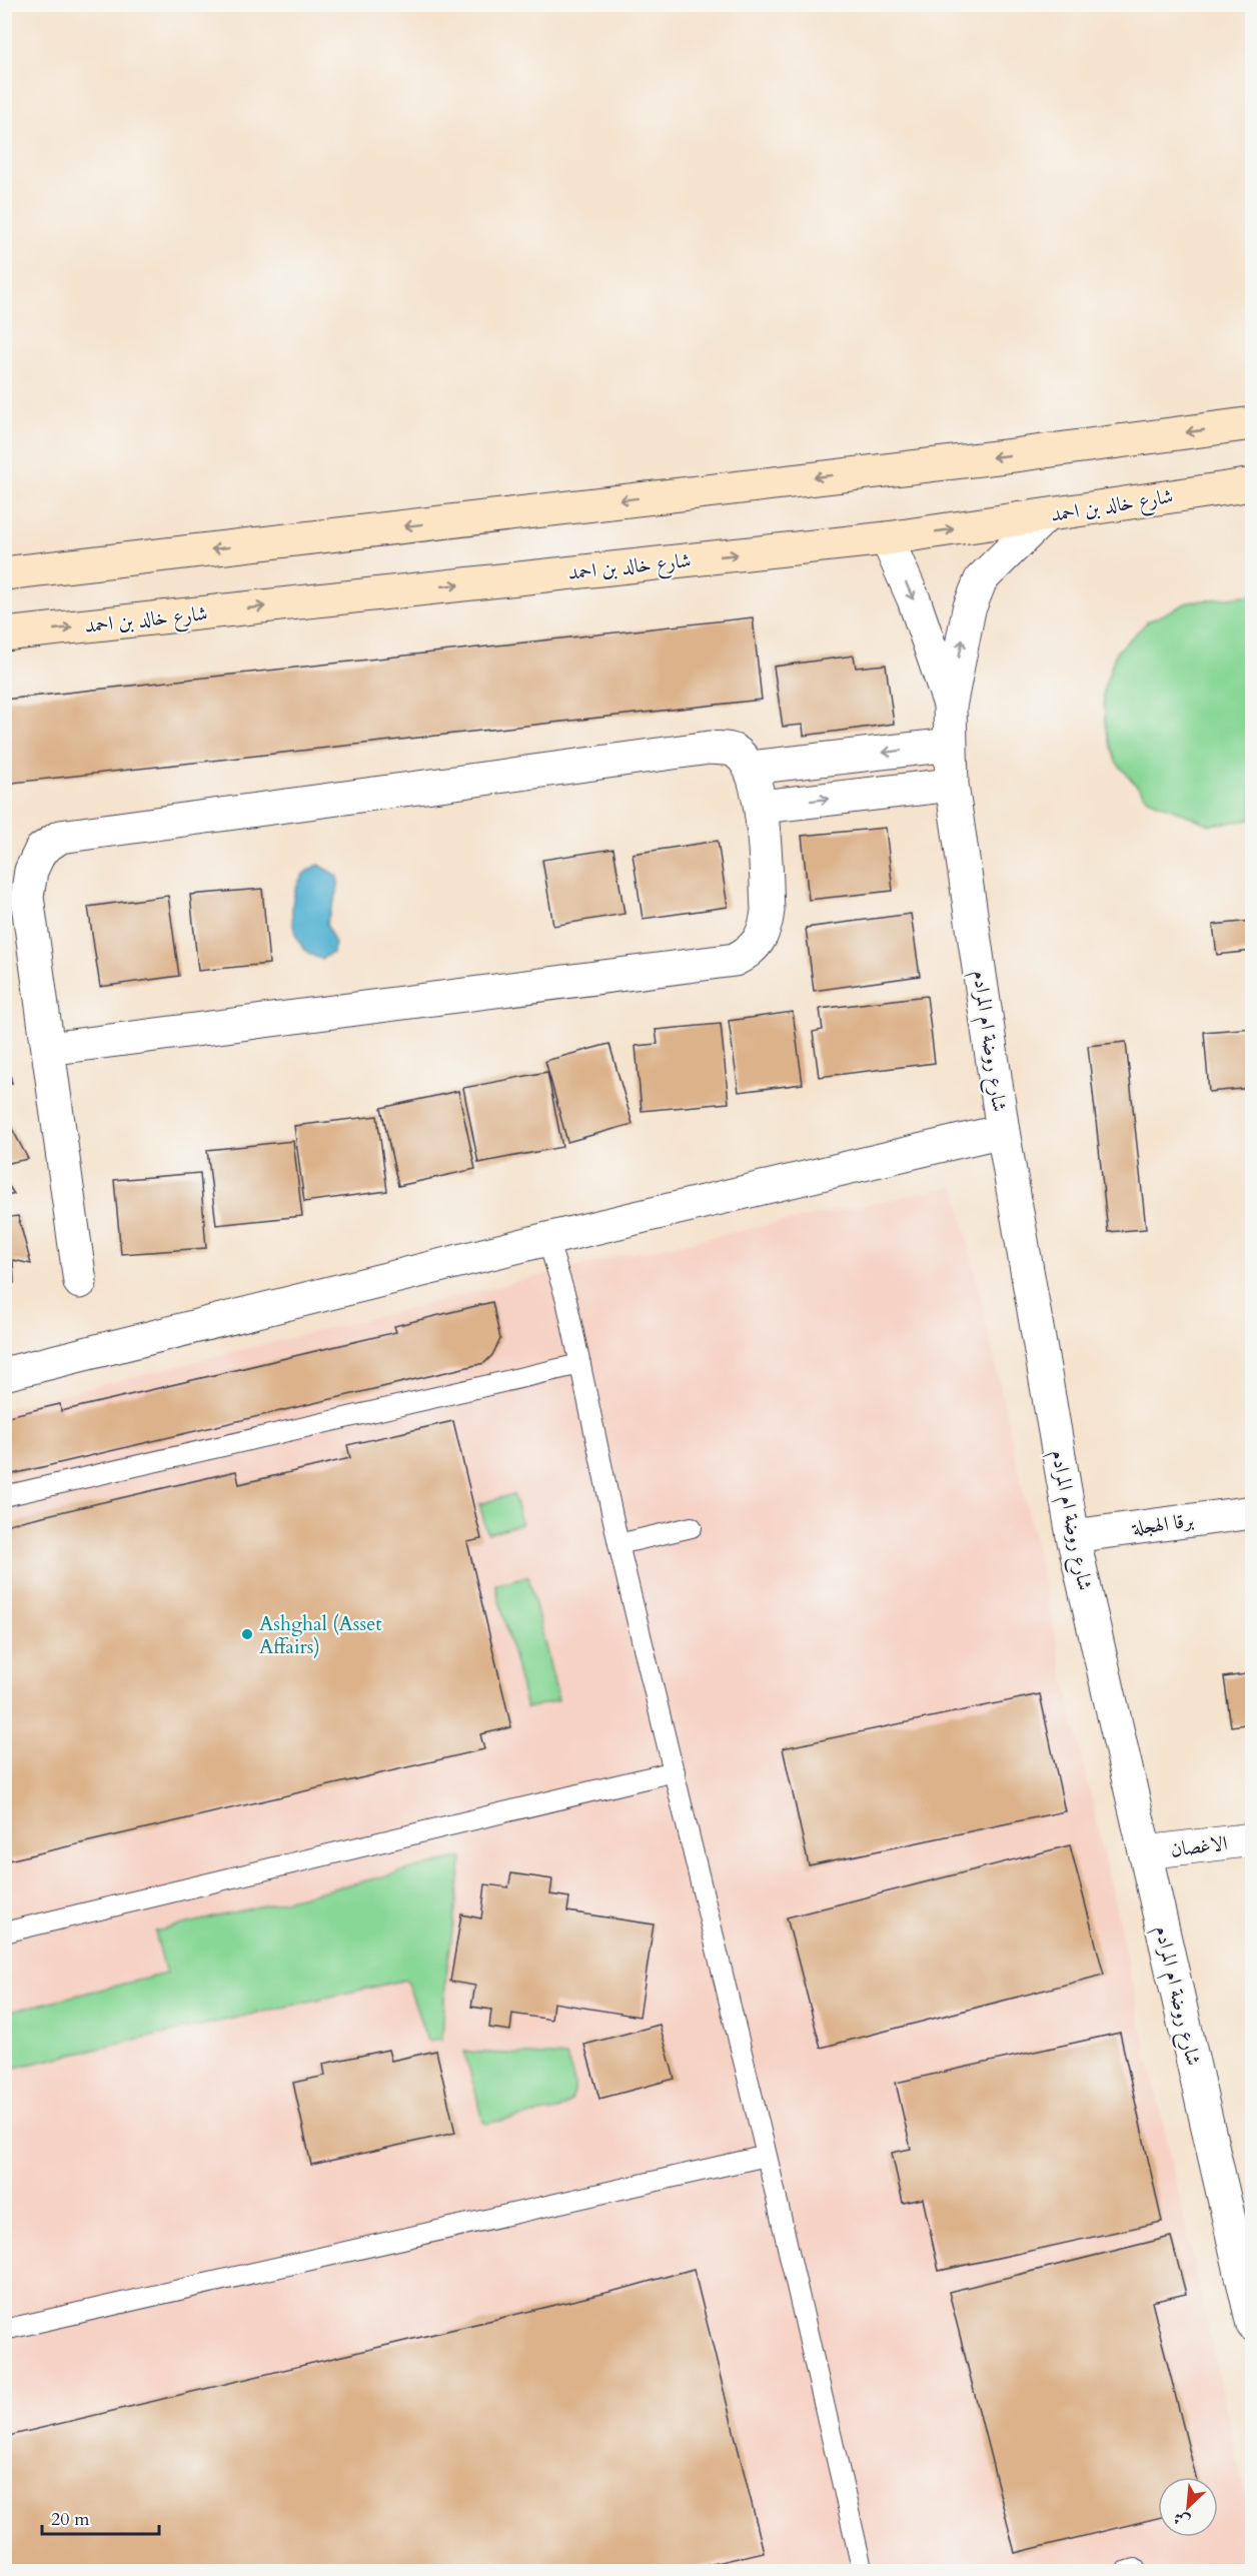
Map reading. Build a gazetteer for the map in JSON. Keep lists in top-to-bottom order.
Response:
{
  "streets": {
    "main road": ["شارع خالد بن احمد"],
    "street": ["شارع روضة ام المرادم", "برقا الهجلة", "الاغصان"]
  },
  "crossings": [
    ["شارع خالد بن احمد", "شارع روضة ام المرادم"],
    ["شارع روضة ام المرادم", "برقا الهجلة"],
    ["شارع روضة ام المرادم", "الاغصان"]
  ],
  "places": ["Ashghal (Asset Affairs)"],
  "scale_bar": "20 m",
  "north": "bottom left"
}
